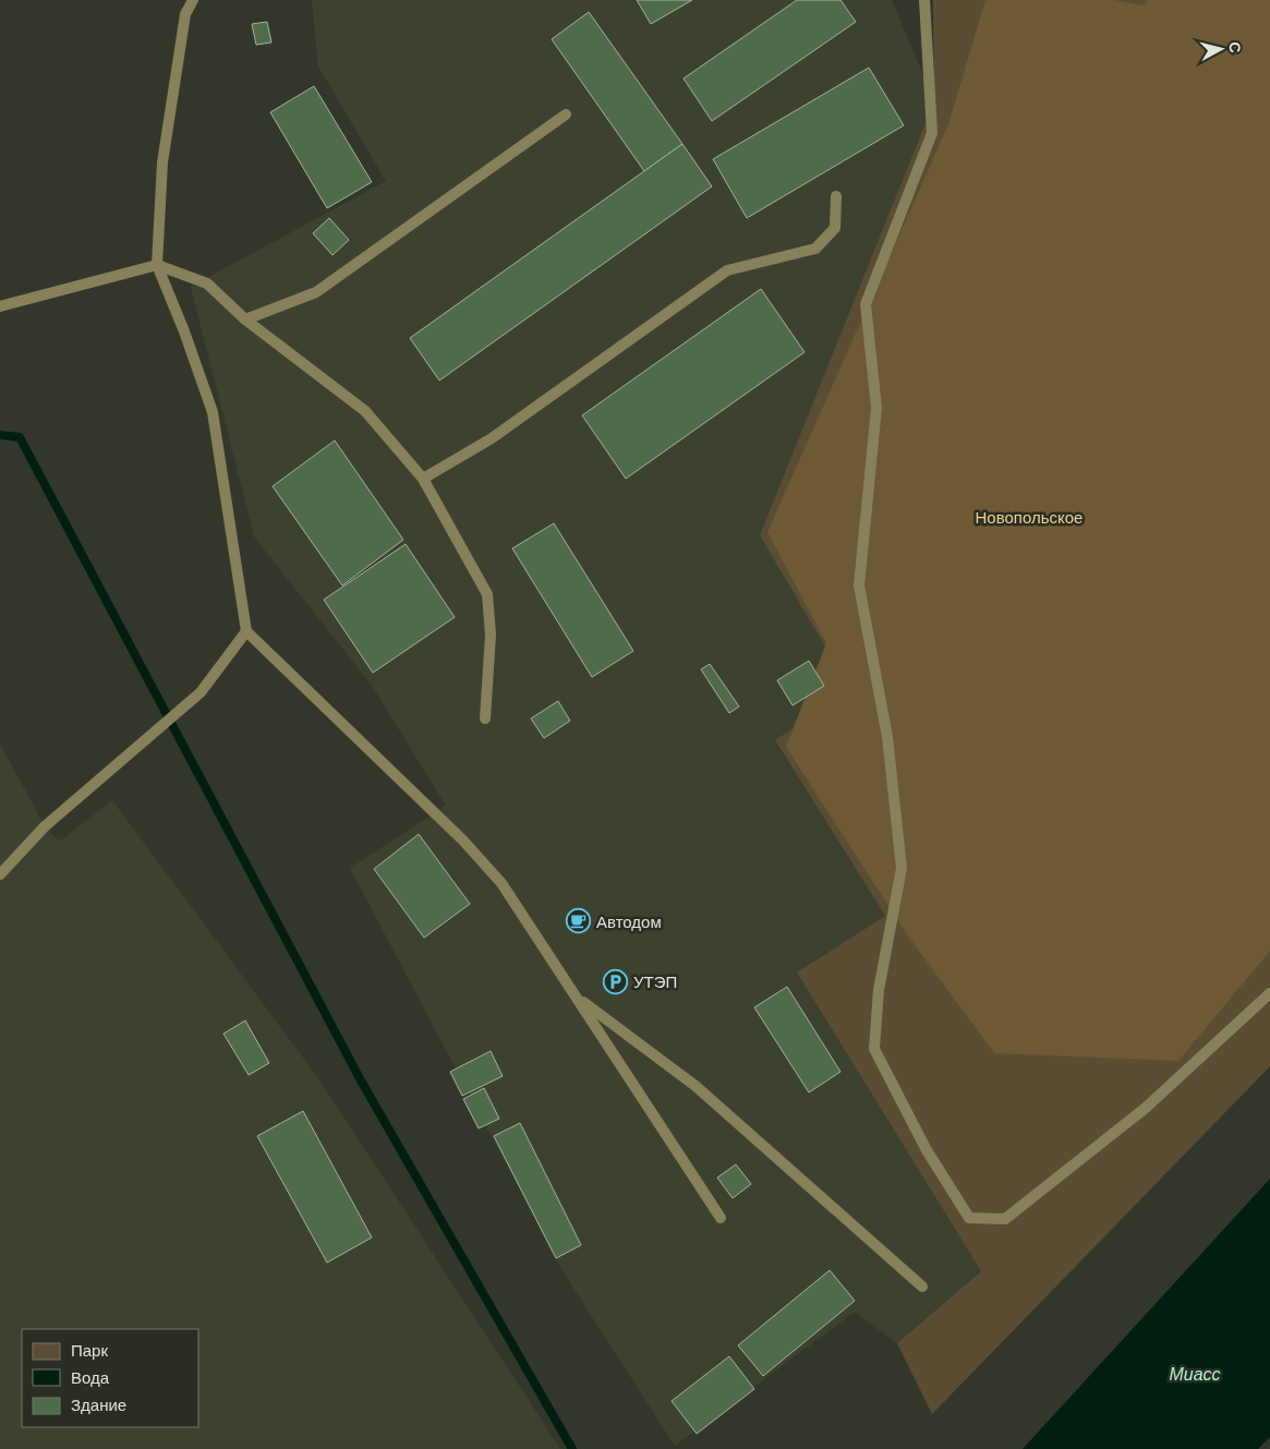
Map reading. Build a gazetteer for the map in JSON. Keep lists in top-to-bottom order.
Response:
{
  "water": ["Миасс"],
  "parks": ["Новопольское"],
  "places": {
    "cafe": ["Автодом"],
    "parking": ["УТЭП"]
  },
  "legend": ["Парк", "Вода", "Здание"],
  "north": "right"
}
